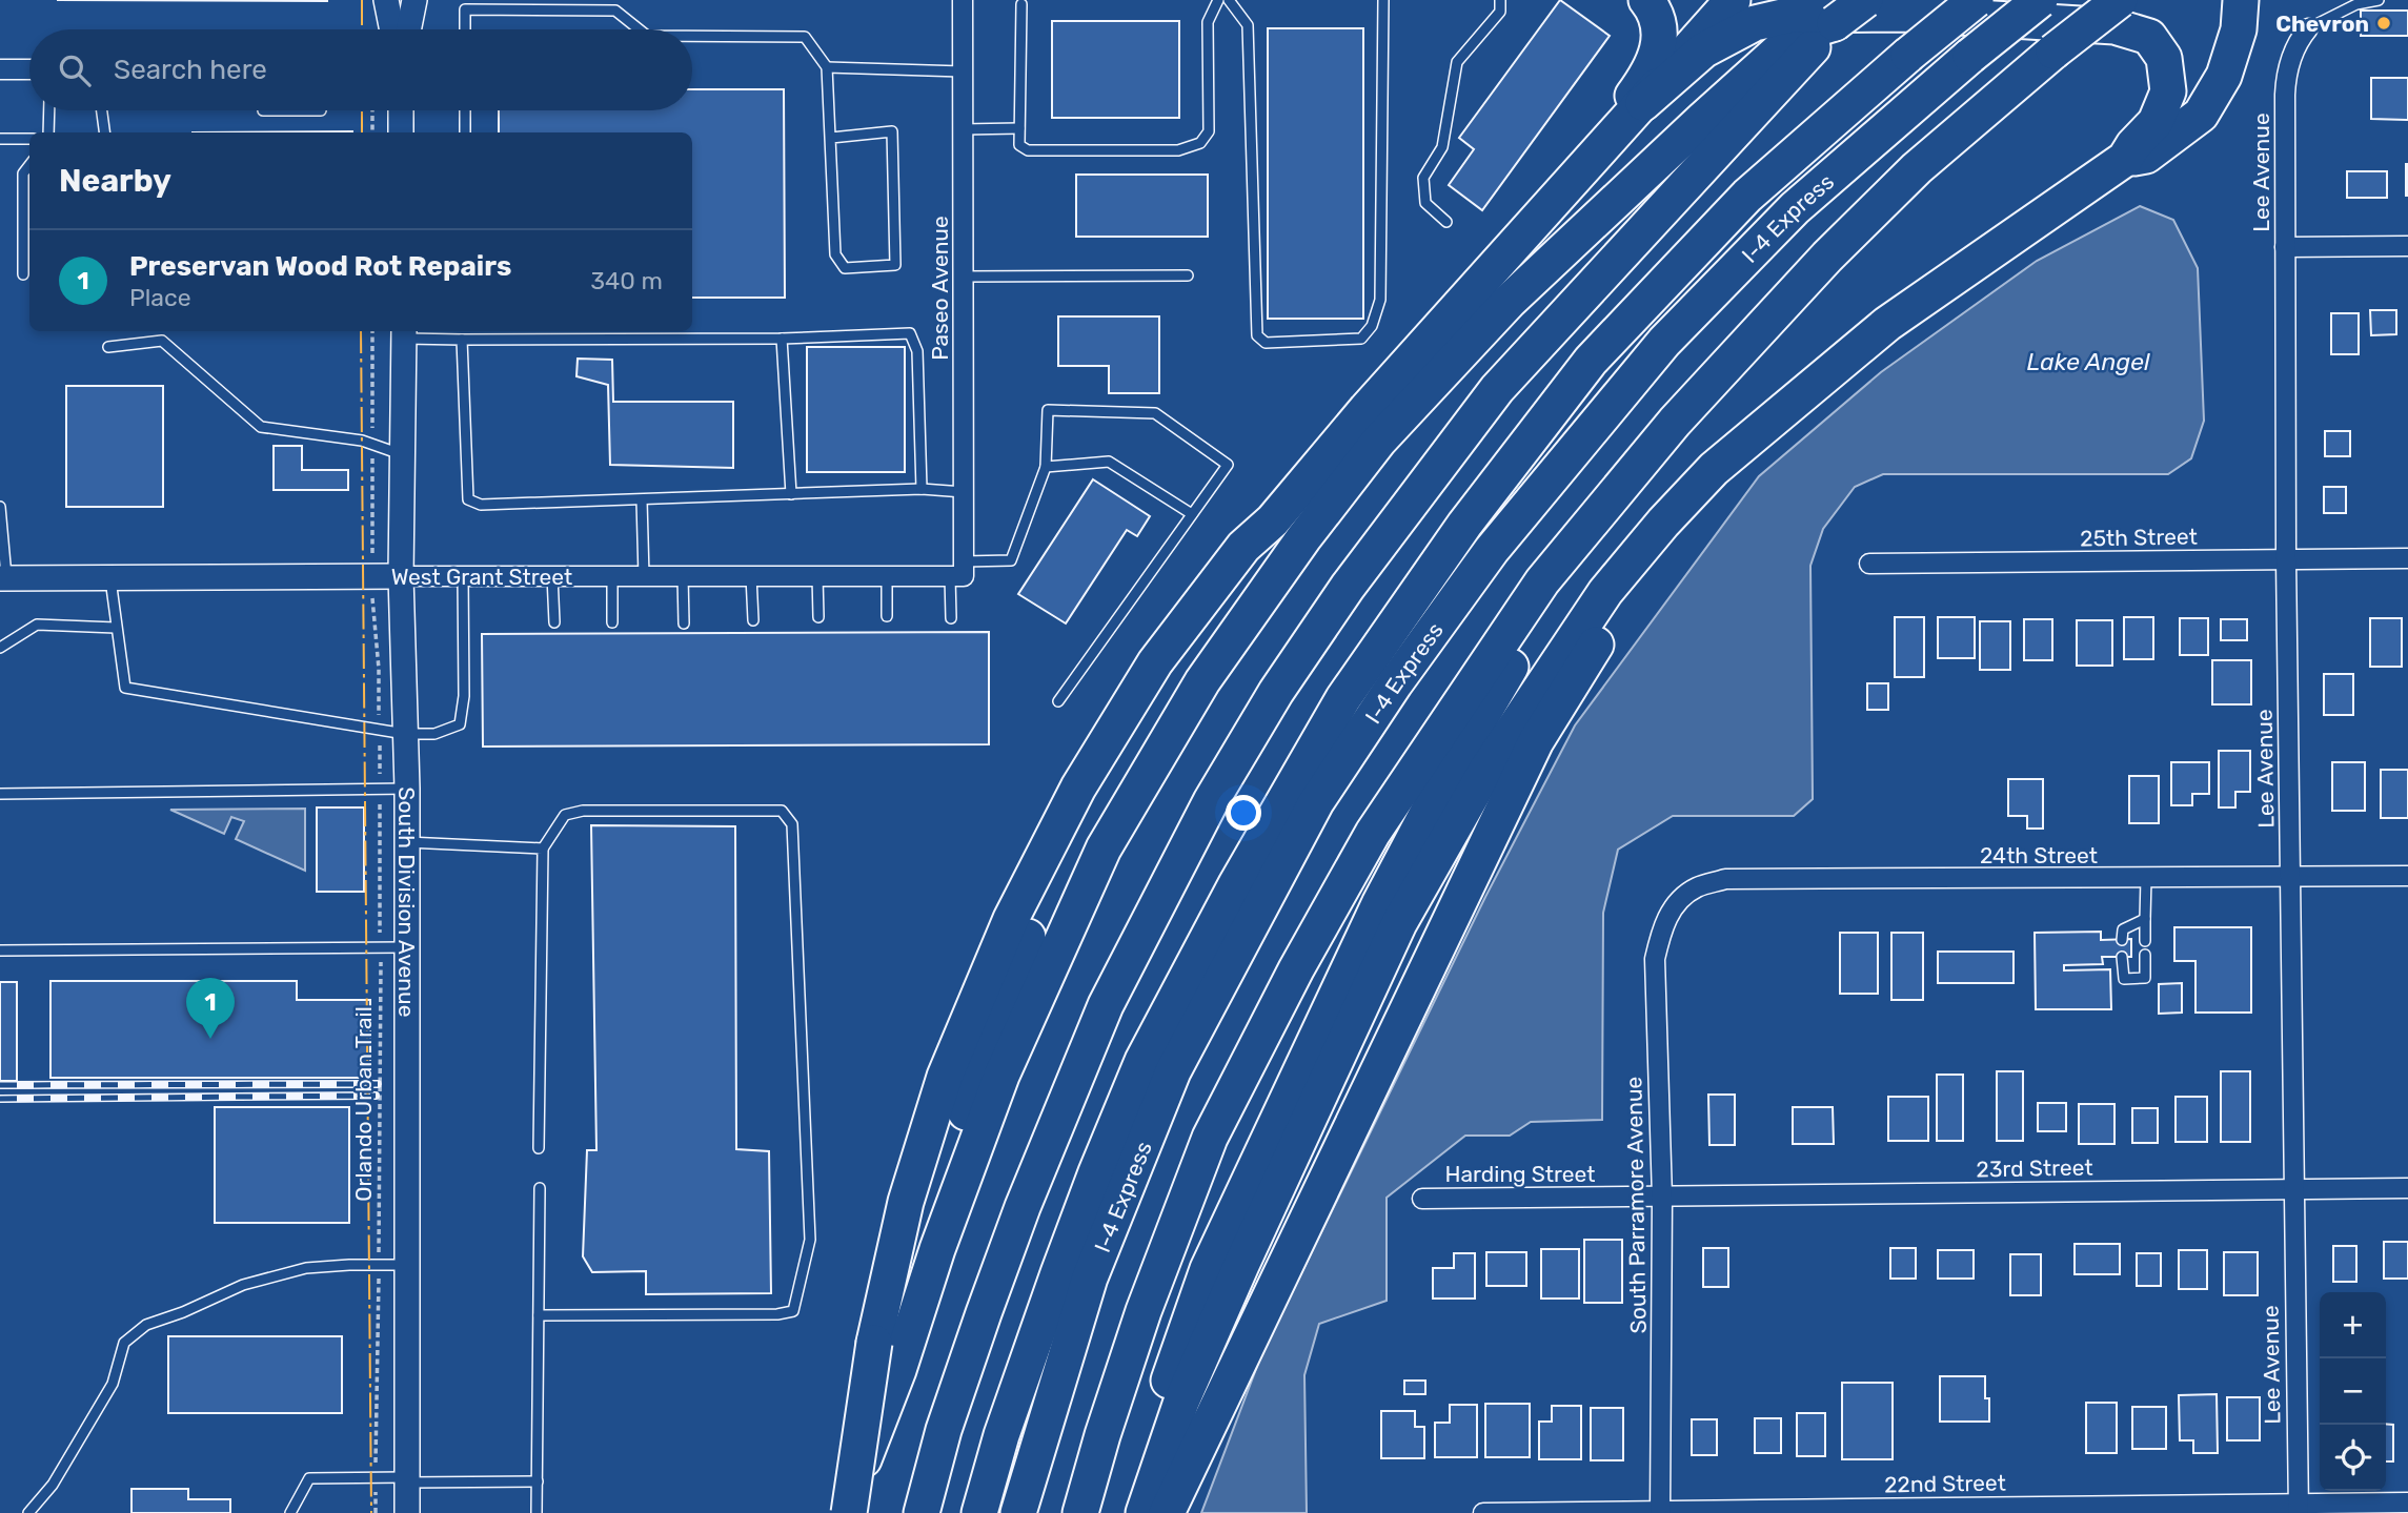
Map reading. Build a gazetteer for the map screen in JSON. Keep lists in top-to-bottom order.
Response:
{
  "streets": {
    "highway": ["I-4 Express"],
    "street": [
      "Lee Avenue",
      "Paseo Avenue",
      "25th Street",
      "West Grant Street",
      "24th Street",
      "South Division Avenue",
      "23rd Street",
      "Harding Street",
      "South Parramore Avenue",
      "22nd Street"
    ],
    "path": ["Orlando Urban Trail"]
  },
  "crossings": [
    ["Lee Avenue", "25th Street"],
    ["Lee Avenue", "24th Street"],
    ["Lee Avenue", "23rd Street"],
    ["Lee Avenue", "22nd Street"],
    ["Paseo Avenue", "West Grant Street"],
    ["West Grant Street", "South Division Avenue"],
    ["24th Street", "South Parramore Avenue"],
    ["23rd Street", "Harding Street"],
    ["23rd Street", "South Parramore Avenue"],
    ["Harding Street", "South Parramore Avenue"],
    ["South Parramore Avenue", "22nd Street"]
  ],
  "water": ["Lake Angel"],
  "places": ["Chevron"],
  "page": {
    "search": "Search here",
    "heading": "Nearby",
    "list": [
      {
        "mark": "1",
        "name": "Preservan Wood Rot Repairs",
        "note": "Place",
        "value": "340 m"
      }
    ],
    "pins": "1",
    "map_buttons": ["+", "−"]
  }
}
